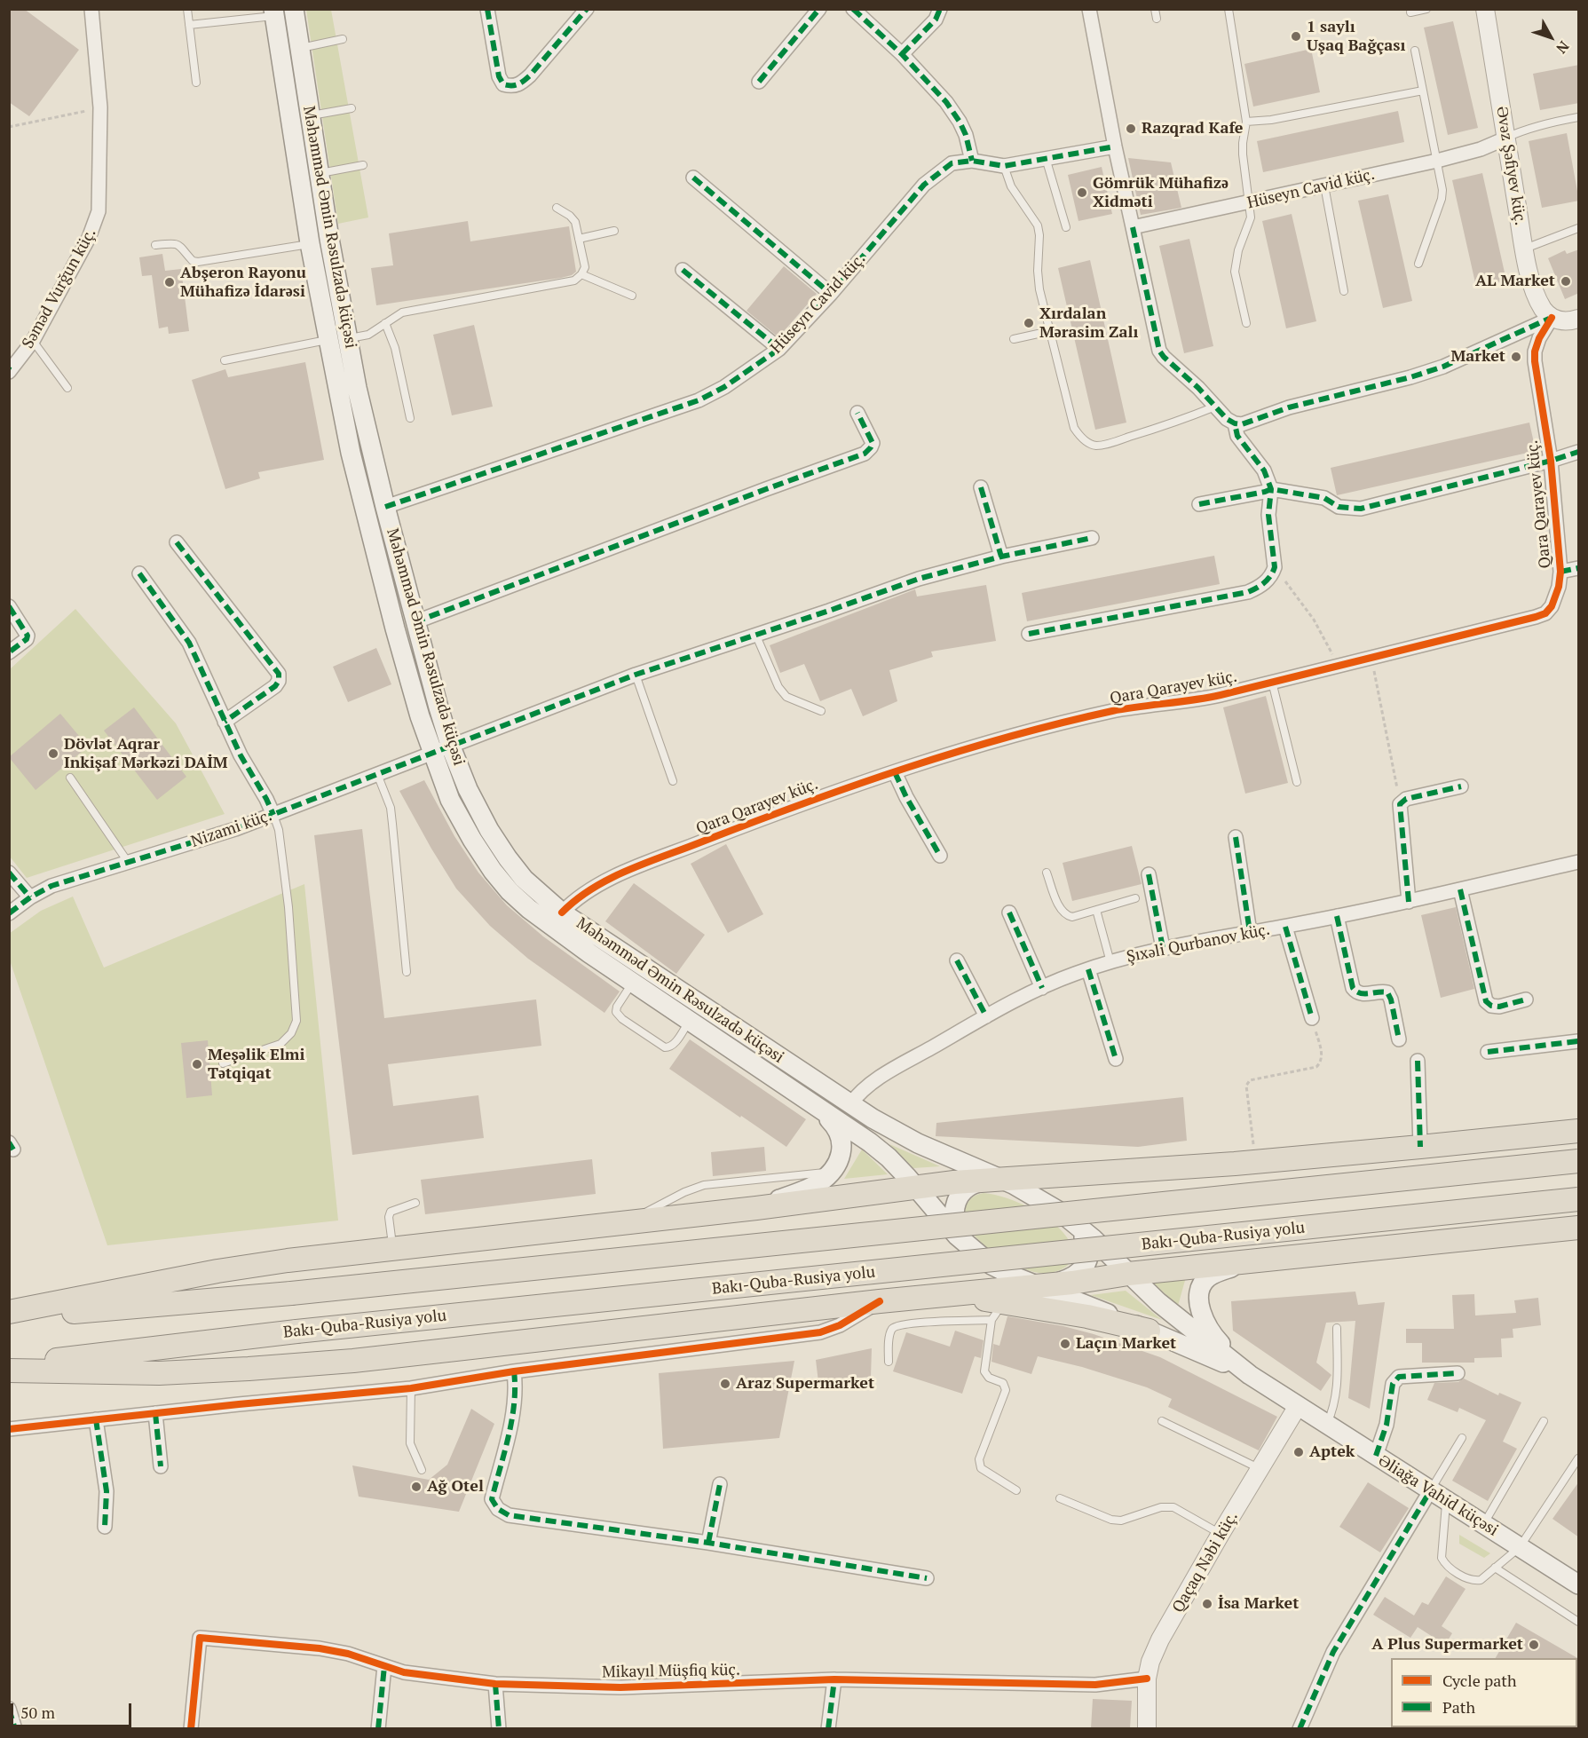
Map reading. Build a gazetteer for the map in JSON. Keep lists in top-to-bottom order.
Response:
{
  "streets": {
    "highway": ["Bakı-Quba-Rusiya yolu"],
    "main road": ["Məhəmməd Əmin Rəsulzadə küçəsi", "Əliağa Vahid küçəsi"],
    "street": [
      "Əvəz Şəfiyev küç.",
      "Hüseyn Cavid küç.",
      "Səməd Vurğun küç.",
      "Qara Qarayev küç.",
      "Nizami küç.",
      "Şıxəli Qurbanov küç.",
      "Qaçaq Nəbi küç.",
      "Mikayıl Müşfiq küç."
    ]
  },
  "crossings": [
    ["Əvəz Şəfiyev küç.", "Hüseyn Cavid küç."],
    ["Əvəz Şəfiyev küç.", "Qara Qarayev küç."],
    ["Hüseyn Cavid küç.", "Məhəmməd Əmin Rəsulzadə küçəsi"],
    ["Məhəmməd Əmin Rəsulzadə küçəsi", "Qara Qarayev küç."],
    ["Məhəmməd Əmin Rəsulzadə küçəsi", "Nizami küç."],
    ["Məhəmməd Əmin Rəsulzadə küçəsi", "Şıxəli Qurbanov küç."],
    ["Əliağa Vahid küçəsi", "Qaçaq Nəbi küç."],
    ["Qaçaq Nəbi küç.", "Mikayıl Müşfiq küç."]
  ],
  "places": [
    "1 saylı Uşaq Bağçası",
    "Razqrad Kafe",
    "Gömrük Mühafizə Xidməti",
    "AL Market",
    "Abşeron Rayonu Mühafizə İdarəsi",
    "Xırdalan Mərasim Zalı",
    "Market",
    "Dövlət Aqrar Inkişaf Mərkəzi DAİM",
    "Meşəlik Elmi Tətqiqat",
    "Laçın Market",
    "Araz Supermarket",
    "Aptek",
    "Ağ Otel",
    "İsa Market",
    "A Plus Supermarket"
  ],
  "legend": ["Cycle path", "Path"],
  "scale_bar": "50 m",
  "north": "bottom right"
}
